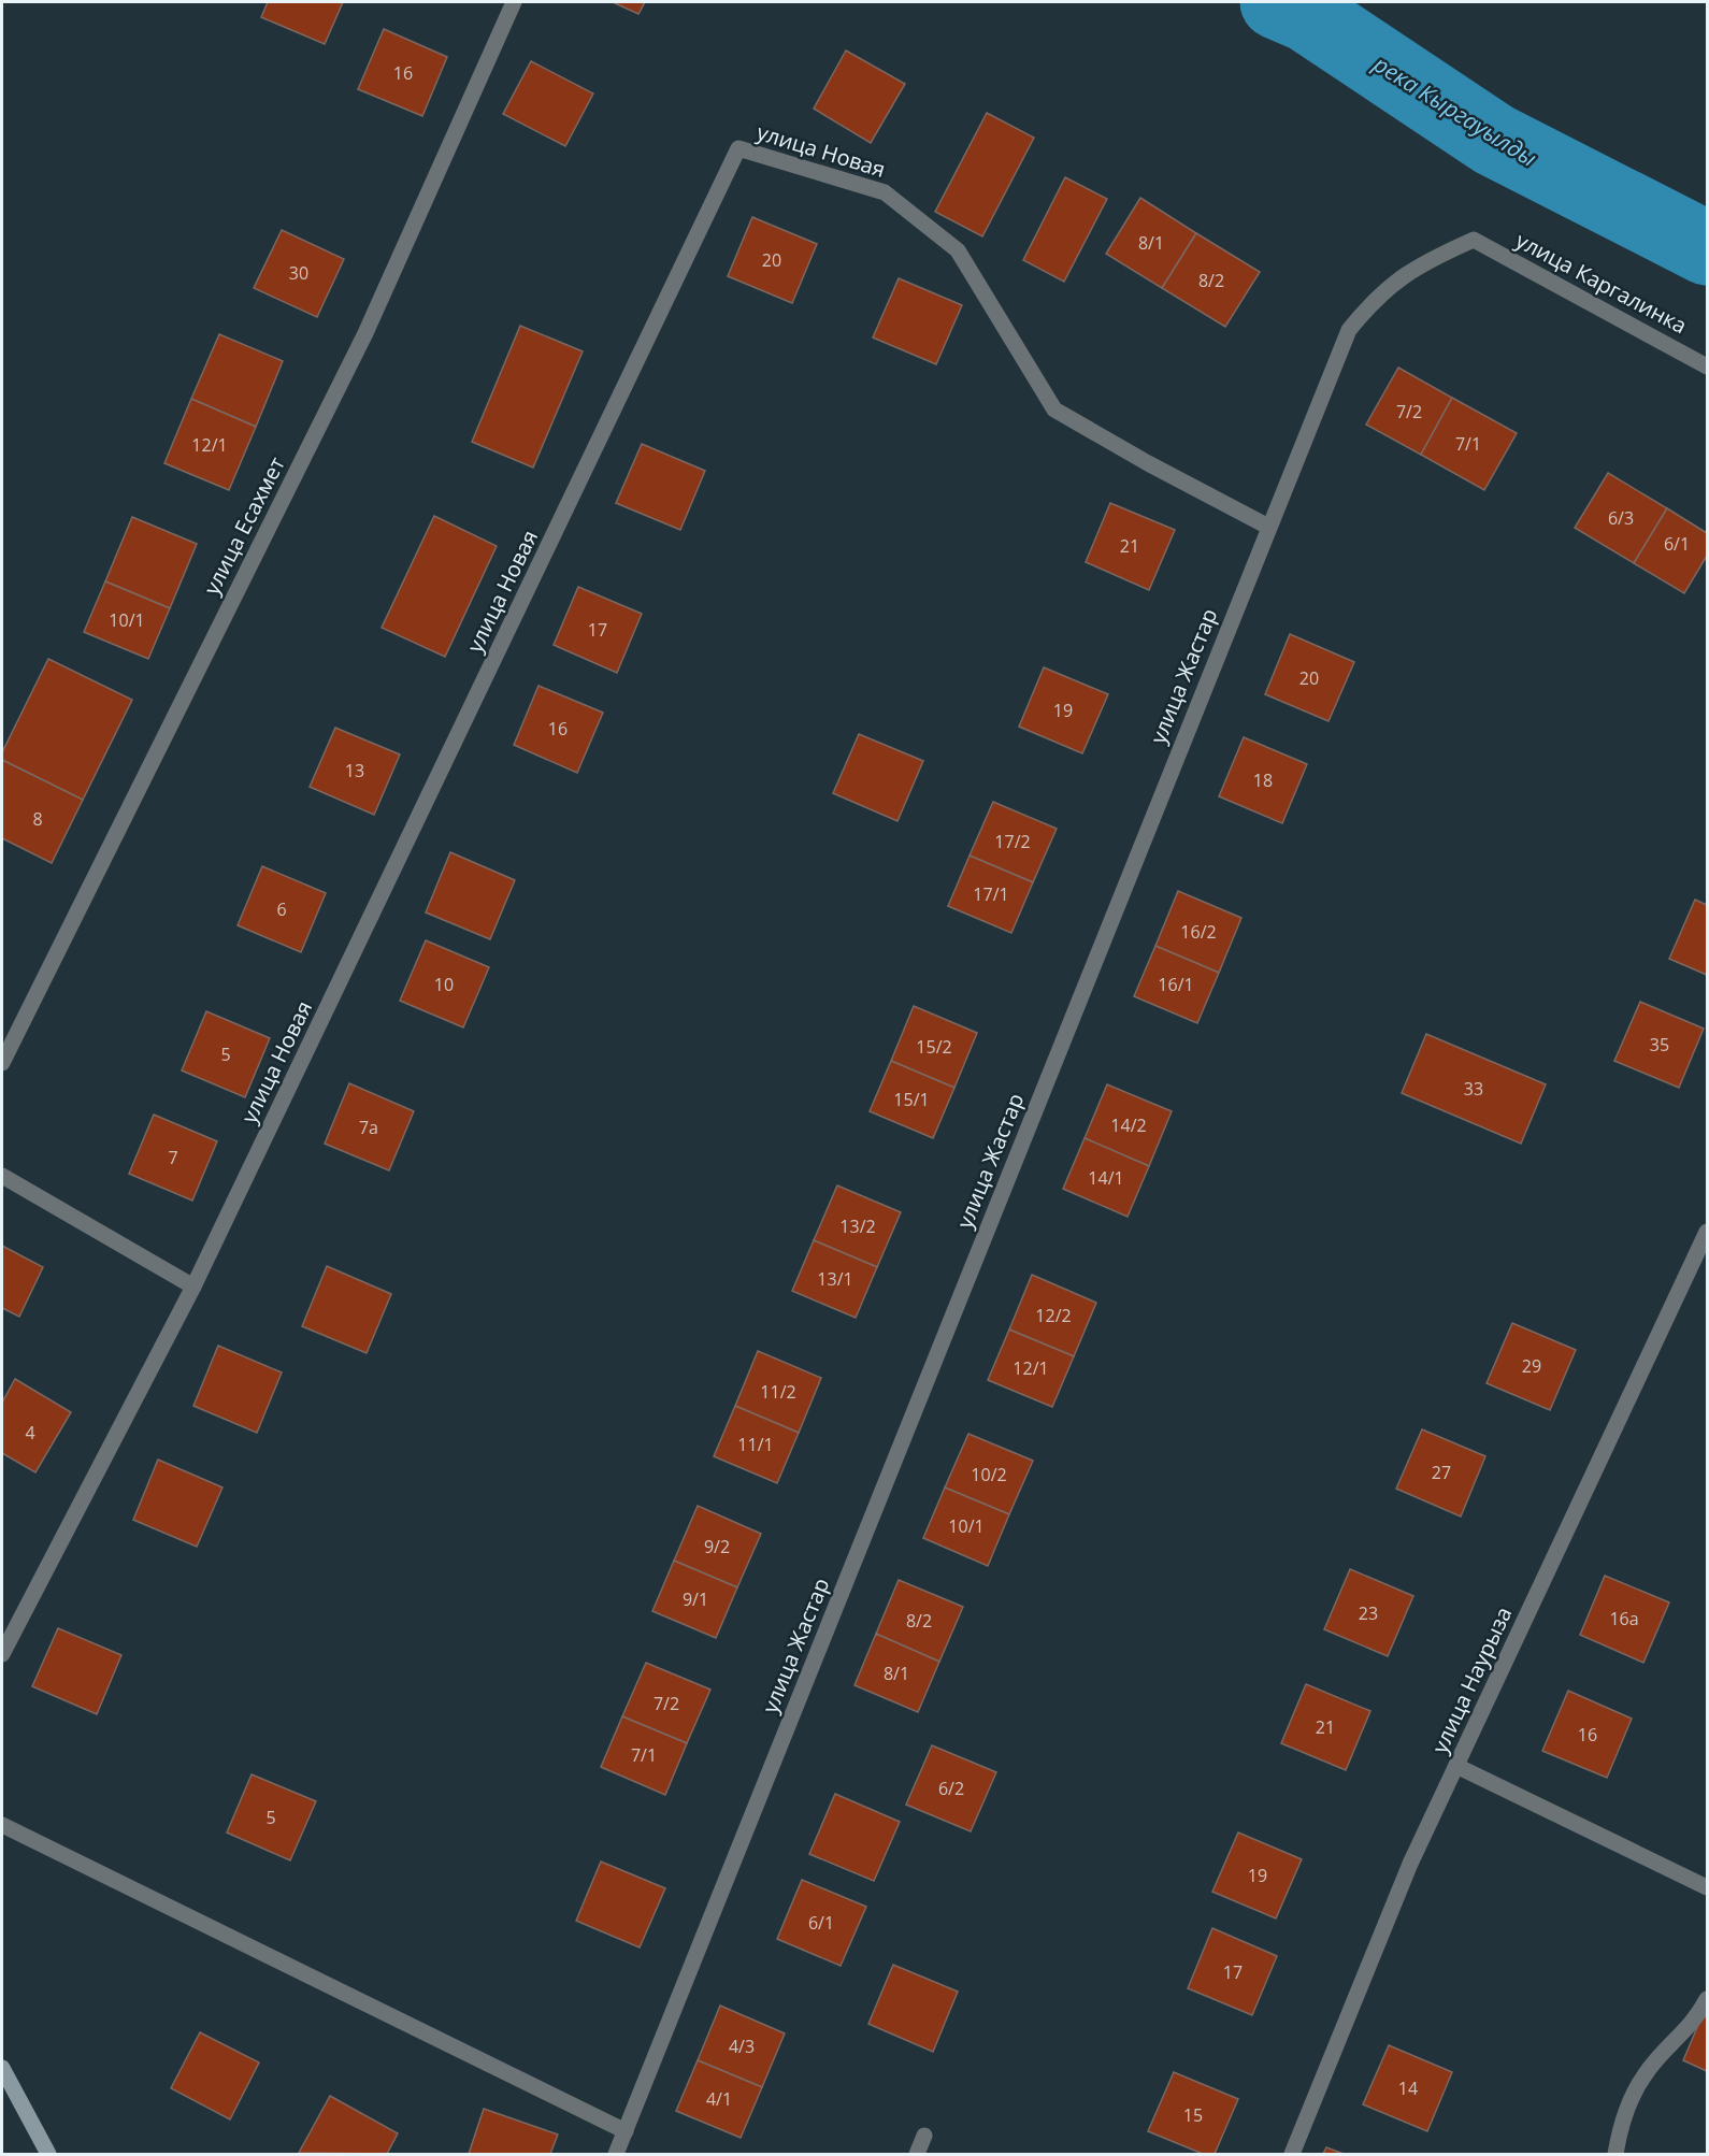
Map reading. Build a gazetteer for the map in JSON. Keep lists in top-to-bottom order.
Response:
{
  "streets": {
    "street": [
      "улица Новая",
      "улица Каргалинка",
      "улица Есахмет",
      "улица Жастар",
      "улица Наурыза"
    ]
  },
  "crossings": [
    ["улица Новая", "улица Жастар"],
    ["улица Каргалинка", "улица Жастар"]
  ],
  "water": ["река Кыргауылды"],
  "house_numbers": [
    "16",
    "8/1",
    "20",
    "30",
    "8/2",
    "7/2",
    "7/1",
    "12/1",
    "6/3",
    "6/1",
    "21",
    "10/1",
    "17",
    "20",
    "19",
    "16",
    "13",
    "18",
    "8",
    "17/2",
    "17/1",
    "6",
    "16/2",
    "10",
    "16/1",
    "35",
    "15/2",
    "5",
    "33",
    "15/1",
    "14/2",
    "7а",
    "7",
    "14/1",
    "13/2",
    "13/1",
    "12/2",
    "29",
    "12/1",
    "11/2",
    "4",
    "11/1",
    "27",
    "10/2",
    "10/1",
    "9/2",
    "9/1",
    "23",
    "16а",
    "8/2",
    "8/1",
    "7/2",
    "21",
    "16",
    "7/1",
    "6/2",
    "5",
    "19",
    "6/1",
    "17",
    "4/3",
    "14",
    "4/1",
    "15"
  ]
}
